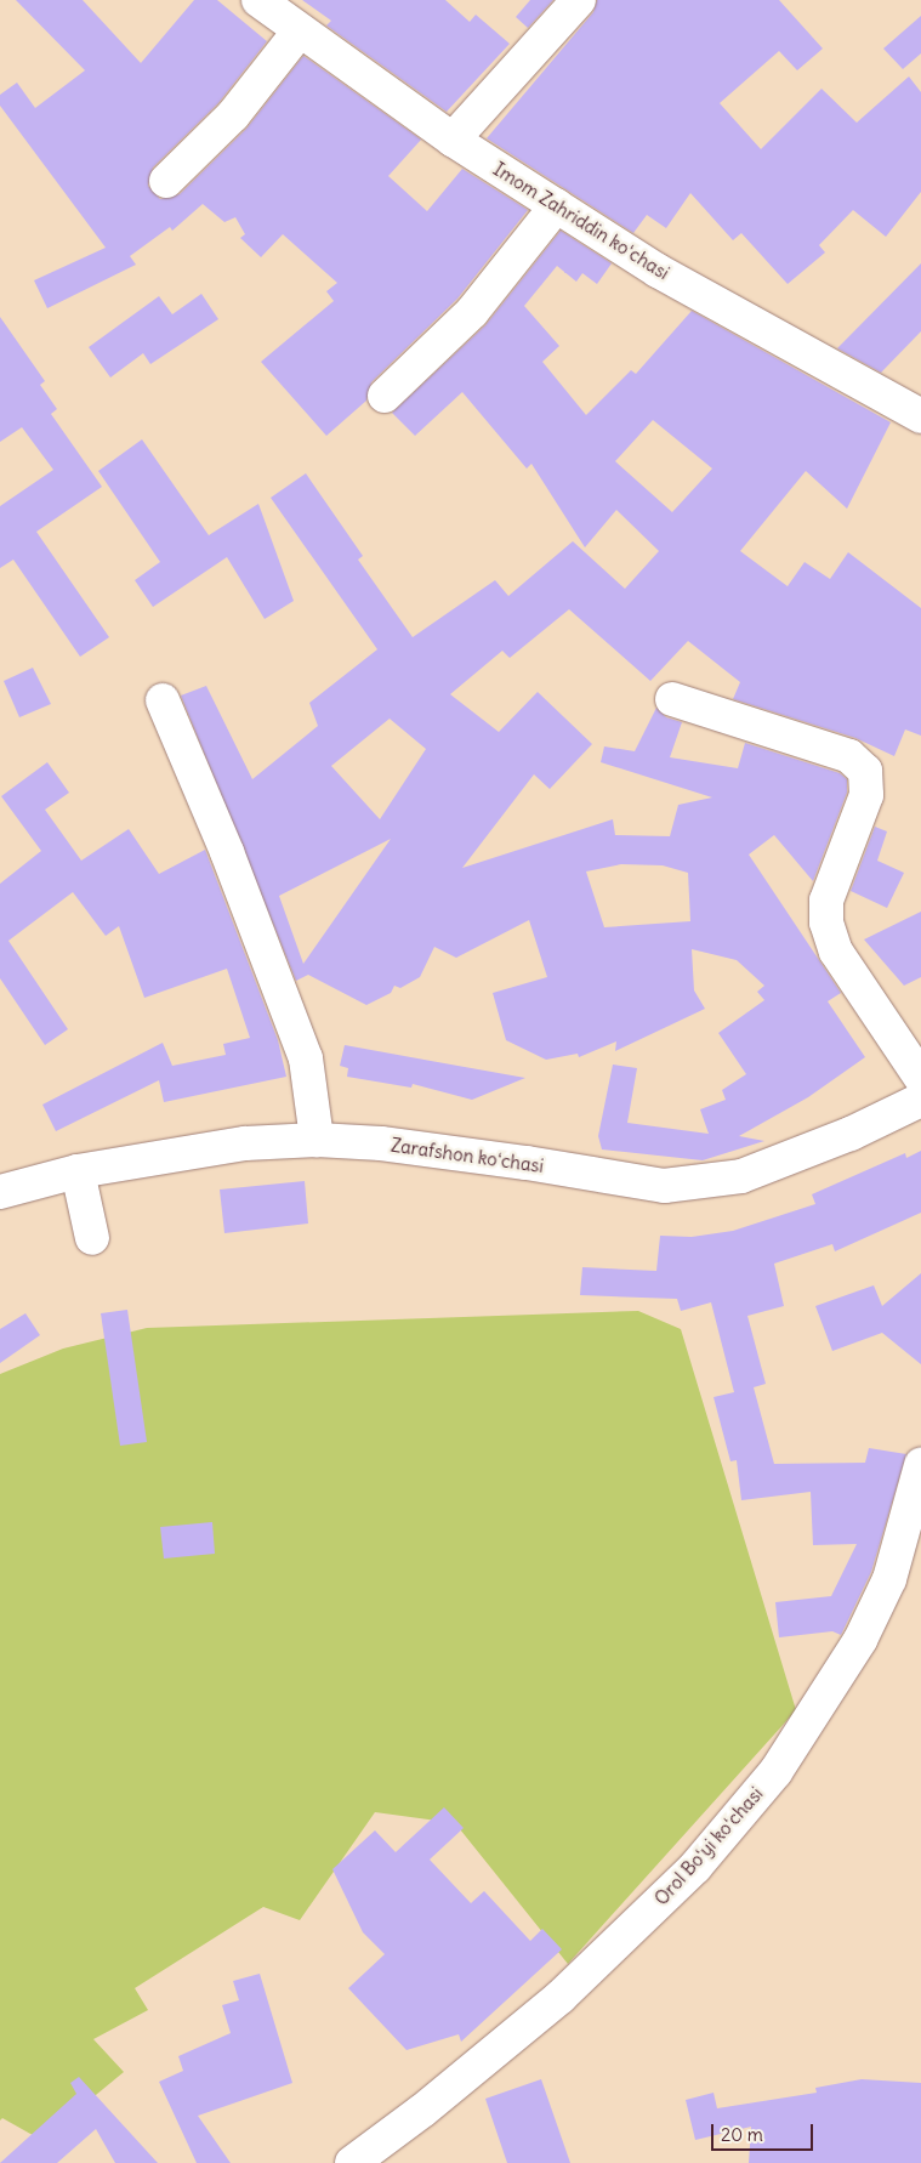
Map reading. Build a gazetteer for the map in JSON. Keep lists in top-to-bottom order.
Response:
{
  "streets": {
    "street": ["Imom Zahriddin koʻchasi", "Zarafshon koʻchasi", "Orol Boʻyi koʻchasi"]
  },
  "scale_bar": "20 m"
}
